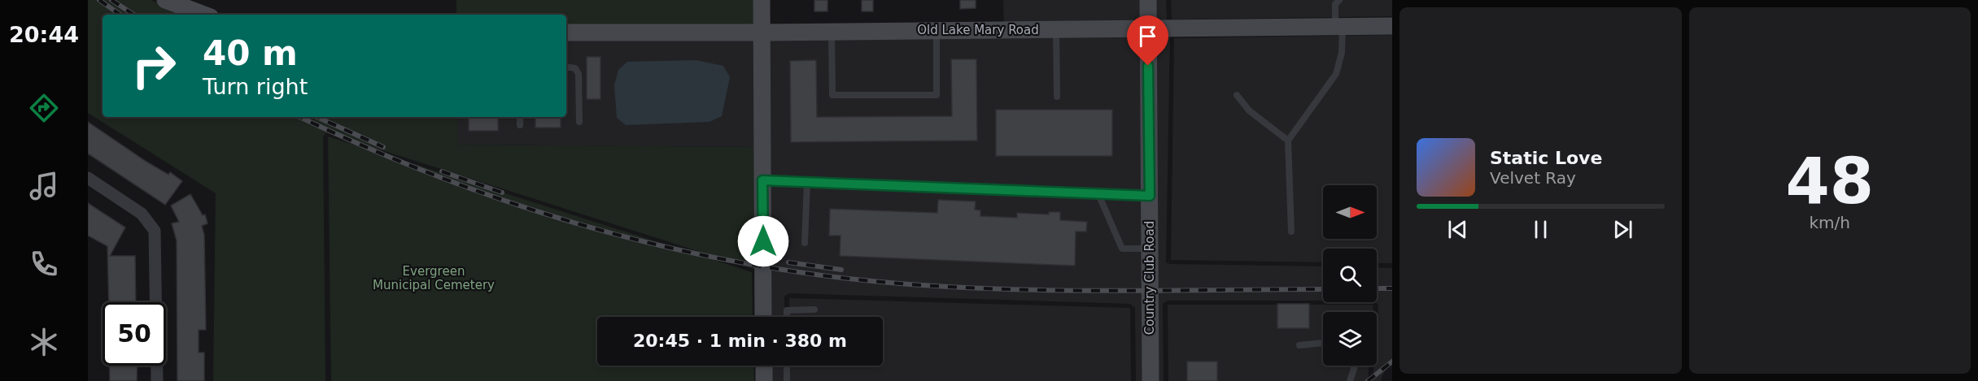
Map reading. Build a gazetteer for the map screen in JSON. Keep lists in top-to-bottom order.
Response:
{
  "streets": {
    "street": ["Old Lake Mary Road", "Country Club Road"]
  },
  "crossings": [
    ["Old Lake Mary Road", "Country Club Road"]
  ],
  "parks": ["Evergreen Municipal Cemetery"],
  "north": "right",
  "page": {
    "tabs": "20:44",
    "tile": ["48", "km/h"],
    "turn": ["40 m", "Turn right"],
    "song": ["Static Love", "Velvet Ray"],
    "limit": "50",
    "trip": "20:45 · 1 min · 380 m"
  }
}
